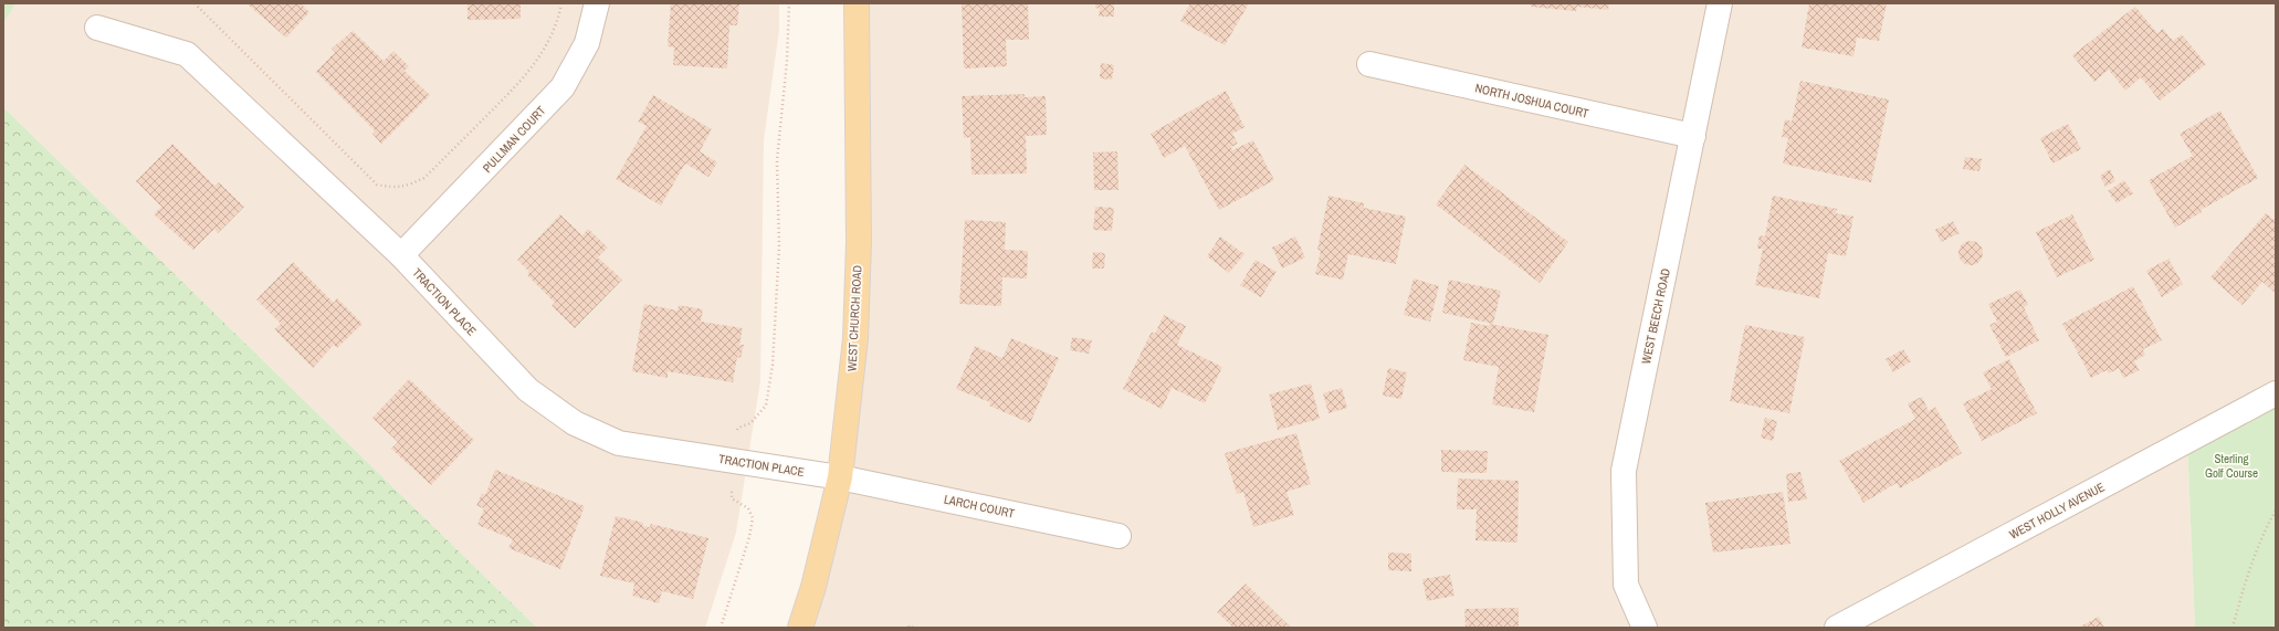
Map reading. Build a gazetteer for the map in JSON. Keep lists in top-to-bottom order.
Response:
{
  "streets": {
    "main road": ["WEST CHURCH ROAD"],
    "street": [
      "NORTH JOSHUA COURT",
      "PULLMAN COURT",
      "TRACTION PLACE",
      "WEST BEECH ROAD",
      "LARCH COURT",
      "WEST HOLLY AVENUE"
    ]
  },
  "crossings": [
    ["NORTH JOSHUA COURT", "WEST BEECH ROAD"],
    ["PULLMAN COURT", "TRACTION PLACE"],
    ["TRACTION PLACE", "WEST CHURCH ROAD"],
    ["TRACTION PLACE", "LARCH COURT"],
    ["WEST CHURCH ROAD", "LARCH COURT"]
  ],
  "parks": ["Sterling Golf Course"]
}
